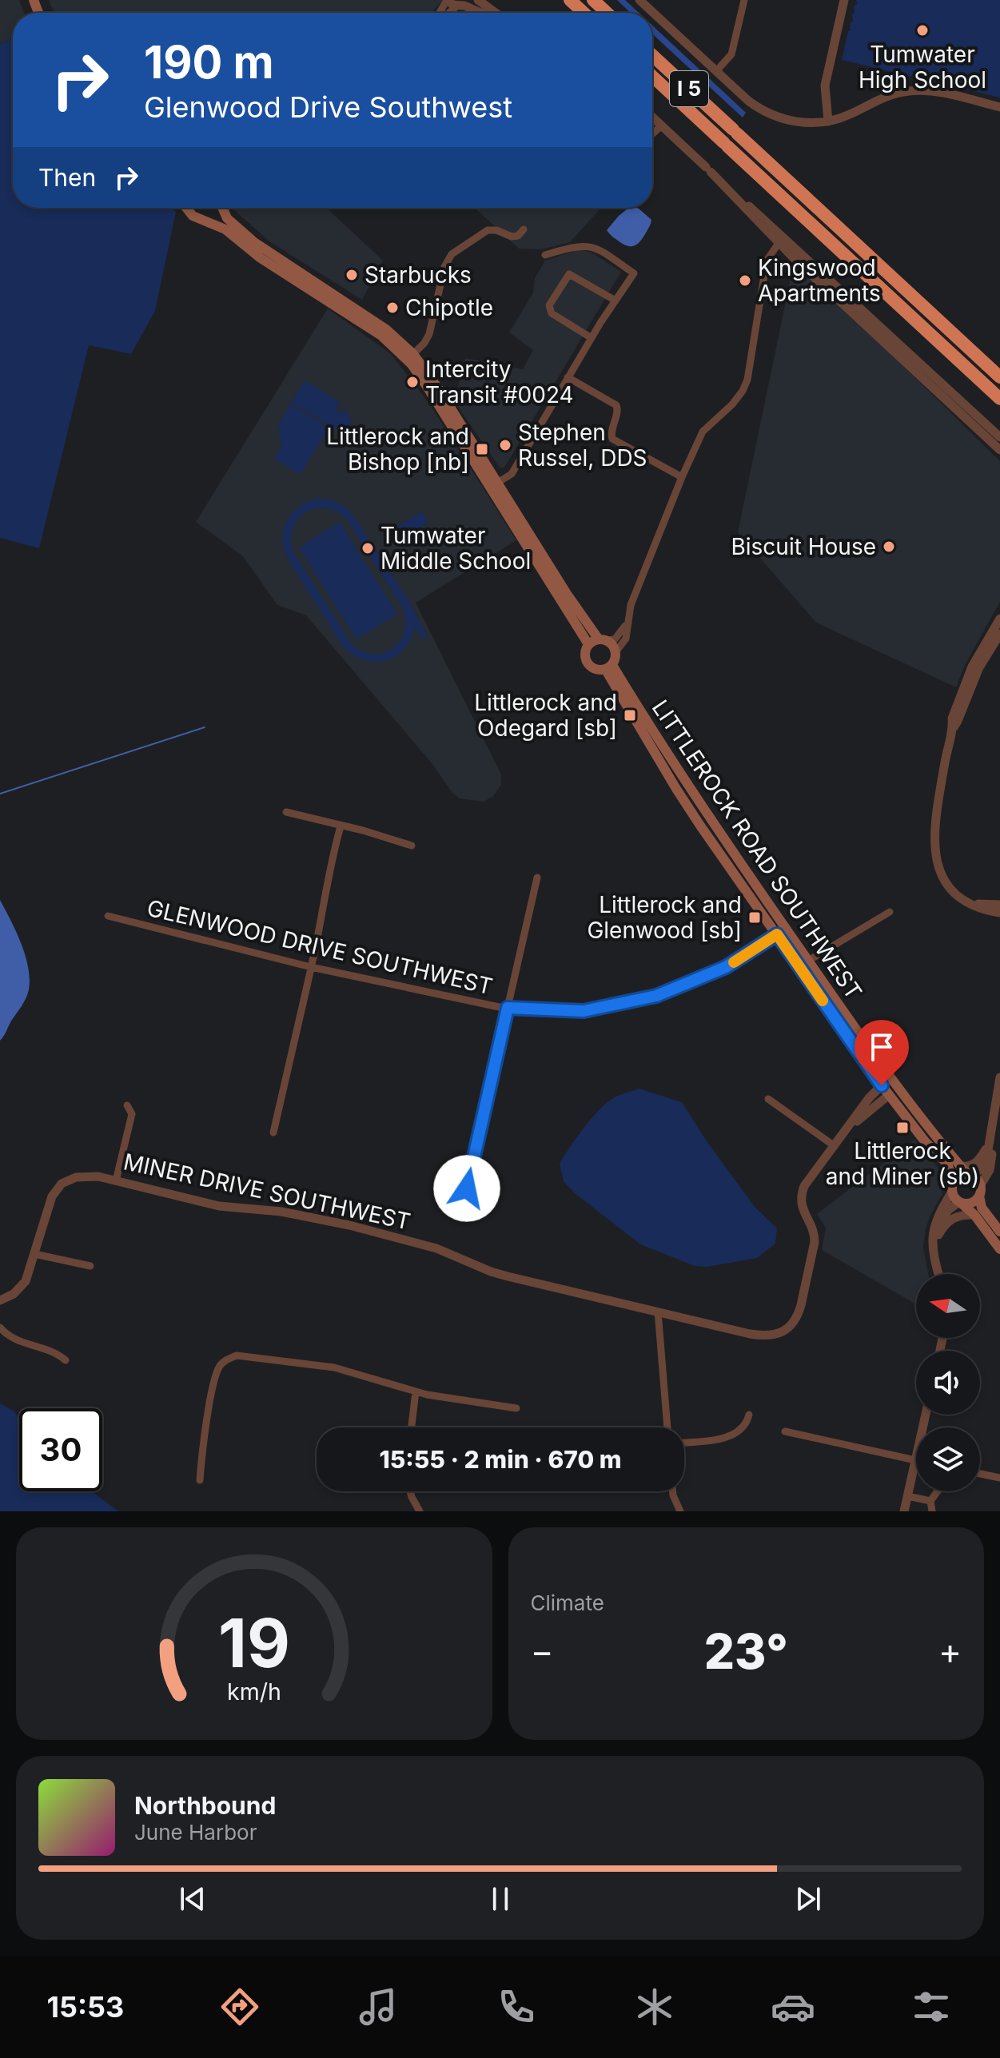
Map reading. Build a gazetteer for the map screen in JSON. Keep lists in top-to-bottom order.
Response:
{
  "streets": {
    "highway": ["I 5"],
    "main road": ["LITTLEROCK ROAD SOUTHWEST"],
    "street": ["GLENWOOD DRIVE SOUTHWEST", "MINER DRIVE SOUTHWEST"]
  },
  "crossings": [
    ["LITTLEROCK ROAD SOUTHWEST", "GLENWOOD DRIVE SOUTHWEST"],
    ["LITTLEROCK ROAD SOUTHWEST", "MINER DRIVE SOUTHWEST"]
  ],
  "places": {
    "other": [
      "Tumwater High School",
      "Starbucks",
      "Kingswood Apartments",
      "Chipotle",
      "Intercity Transit #0024",
      "Stephen Russel, DDS",
      "Biscuit House",
      "Tumwater Middle School"
    ],
    "transit": [
      "Littlerock and Bishop [nb]",
      "Littlerock and Odegard [sb]",
      "Littlerock and Glenwood [sb]",
      "Littlerock and Miner (sb)"
    ]
  },
  "north": "left",
  "page": {
    "turn": ["190 m", "Glenwood Drive Southwest"],
    "then": "Then",
    "limit": "30",
    "trip": "15:55 · 2 min · 670 m",
    "tile": "Climate",
    "heat": ["−", "23°", "+"],
    "song": ["Northbound", "June Harbor"],
    "tabs": "15:53",
    "gauge": ["19", "km/h"]
  }
}
